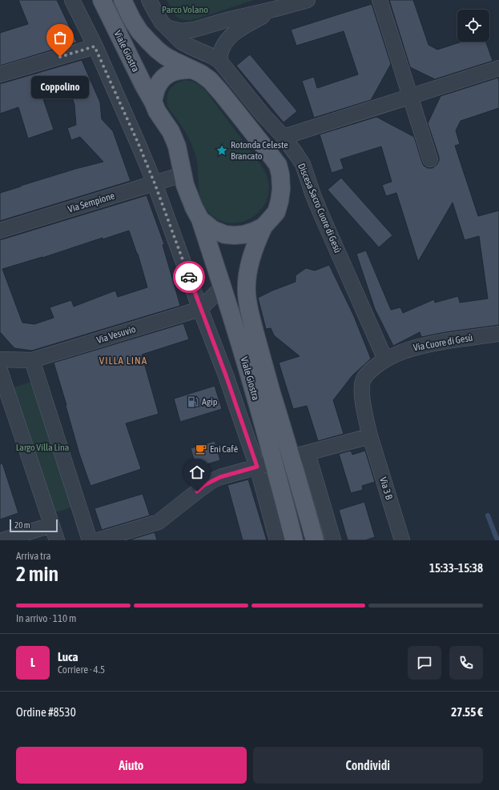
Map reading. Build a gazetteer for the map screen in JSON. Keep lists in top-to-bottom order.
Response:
{
  "streets": {
    "main road": ["Viale Giostra"],
    "street": [
      "Via Sempione",
      "Discesa Sacro Cuore di Gesù",
      "Via Vesuvio",
      "Via Cuore di Gesù",
      "Via 3 B"
    ]
  },
  "crossings": [
    ["Viale Giostra", "Via Sempione"],
    ["Viale Giostra", "Via Vesuvio"],
    ["Discesa Sacro Cuore di Gesù", "Via Cuore di Gesù"],
    ["Via Cuore di Gesù", "Via 3 B"]
  ],
  "districts": ["VILLA LINA"],
  "parks": ["Parco Volano", "Largo Villa Lina"],
  "places": {
    "other": ["Coppolino"],
    "place": ["Rotonda Celeste Brancato"],
    "fuel station": ["Agip"],
    "cafe": ["Eni Café"]
  },
  "scale_bar": "20 m",
  "page": {
    "bubble": "Coppolino",
    "scale": "20 m",
    "heading": ["2 min", "Arriva tra", "15:33–15:38"],
    "panel": [
      "Luca",
      "Corriere · 4.5",
      "Ordine #8530",
      "27.55 €"
    ],
    "bar": "In arrivo · 110 m",
    "round": "L",
    "buttons": ["Aiuto", "Condividi"]
  }
}
